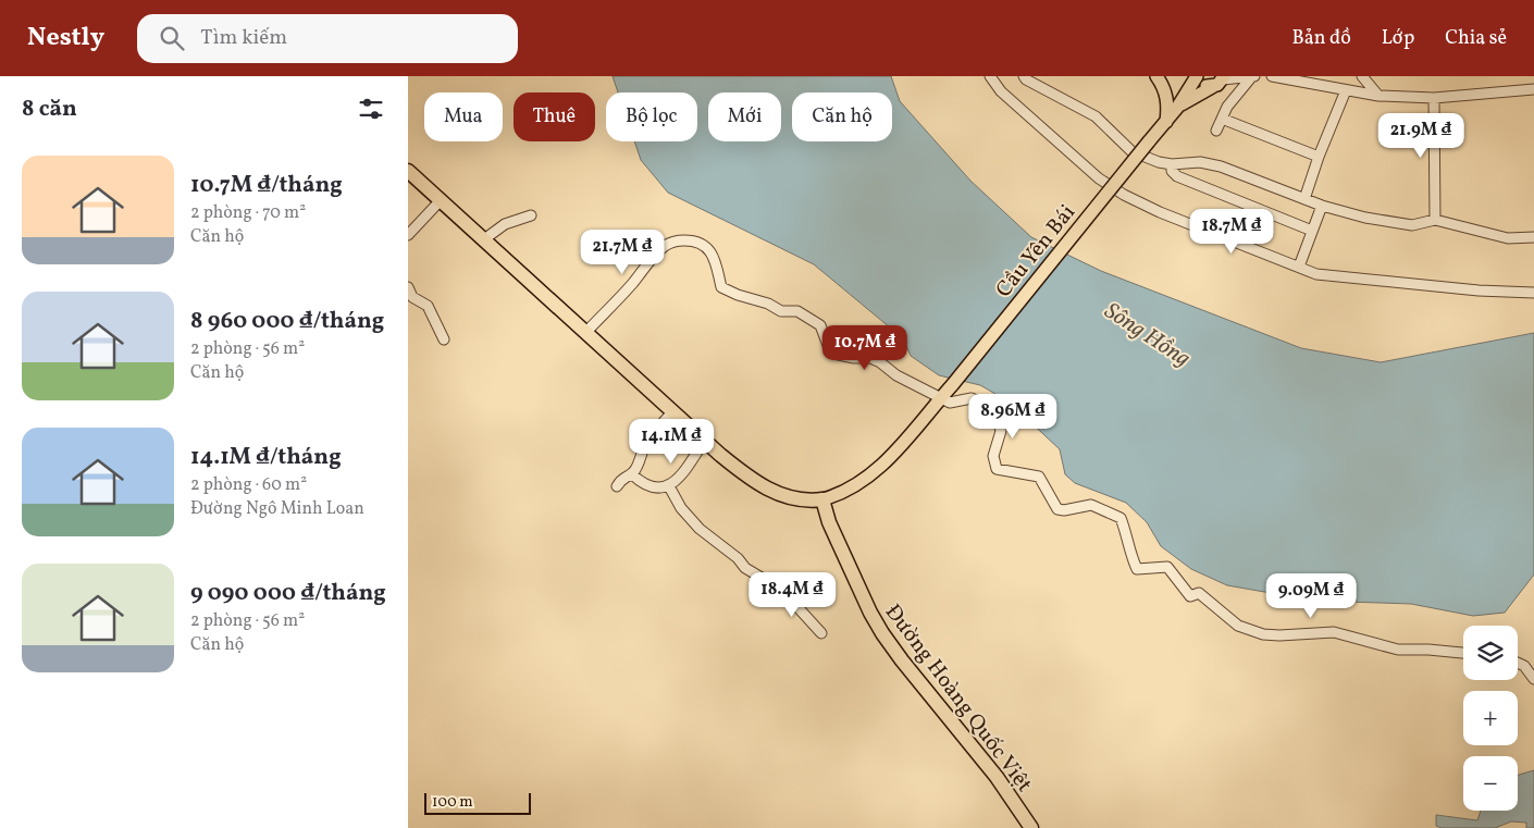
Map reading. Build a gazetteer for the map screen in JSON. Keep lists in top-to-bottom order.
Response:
{
  "streets": {
    "highway": ["Đường Hoàng Quốc Việt"],
    "main road": ["Cầu Yên Bái"]
  },
  "crossings": [
    ["Cầu Yên Bái", "Đường Hoàng Quốc Việt"]
  ],
  "water": ["Sông Hồng"],
  "scale_bar": "100 m",
  "page": {
    "header": "Nestly",
    "search": "Tìm kiếm",
    "nav": ["Bản đồ", "Lớp", "Chia sẻ"],
    "heading": "8 căn",
    "chip": [
      "Mua",
      "Thuê",
      "Bộ lọc",
      "Mới",
      "Căn hộ"
    ],
    "price": [
      "21.9M ₫",
      "18.7M ₫",
      "21.7M ₫",
      "10.7M ₫",
      "8.96M ₫",
      "14.1M ₫",
      "18.4M ₫",
      "9.09M ₫"
    ],
    "list": [
      {
        "name": "10.7M ₫/tháng",
        "note": "2 phòng · 70 m² · Căn hộ"
      },
      {
        "name": "8 960 000 ₫/tháng",
        "note": "2 phòng · 56 m² · Căn hộ"
      },
      {
        "name": "14.1M ₫/tháng",
        "note": "2 phòng · 60 m² · Đường Ngô Minh Loan"
      },
      {
        "name": "9 090 000 ₫/tháng",
        "note": "2 phòng · 56 m² · Căn hộ"
      }
    ],
    "map_buttons": ["+", "−"],
    "scale": "100 m"
  }
}
